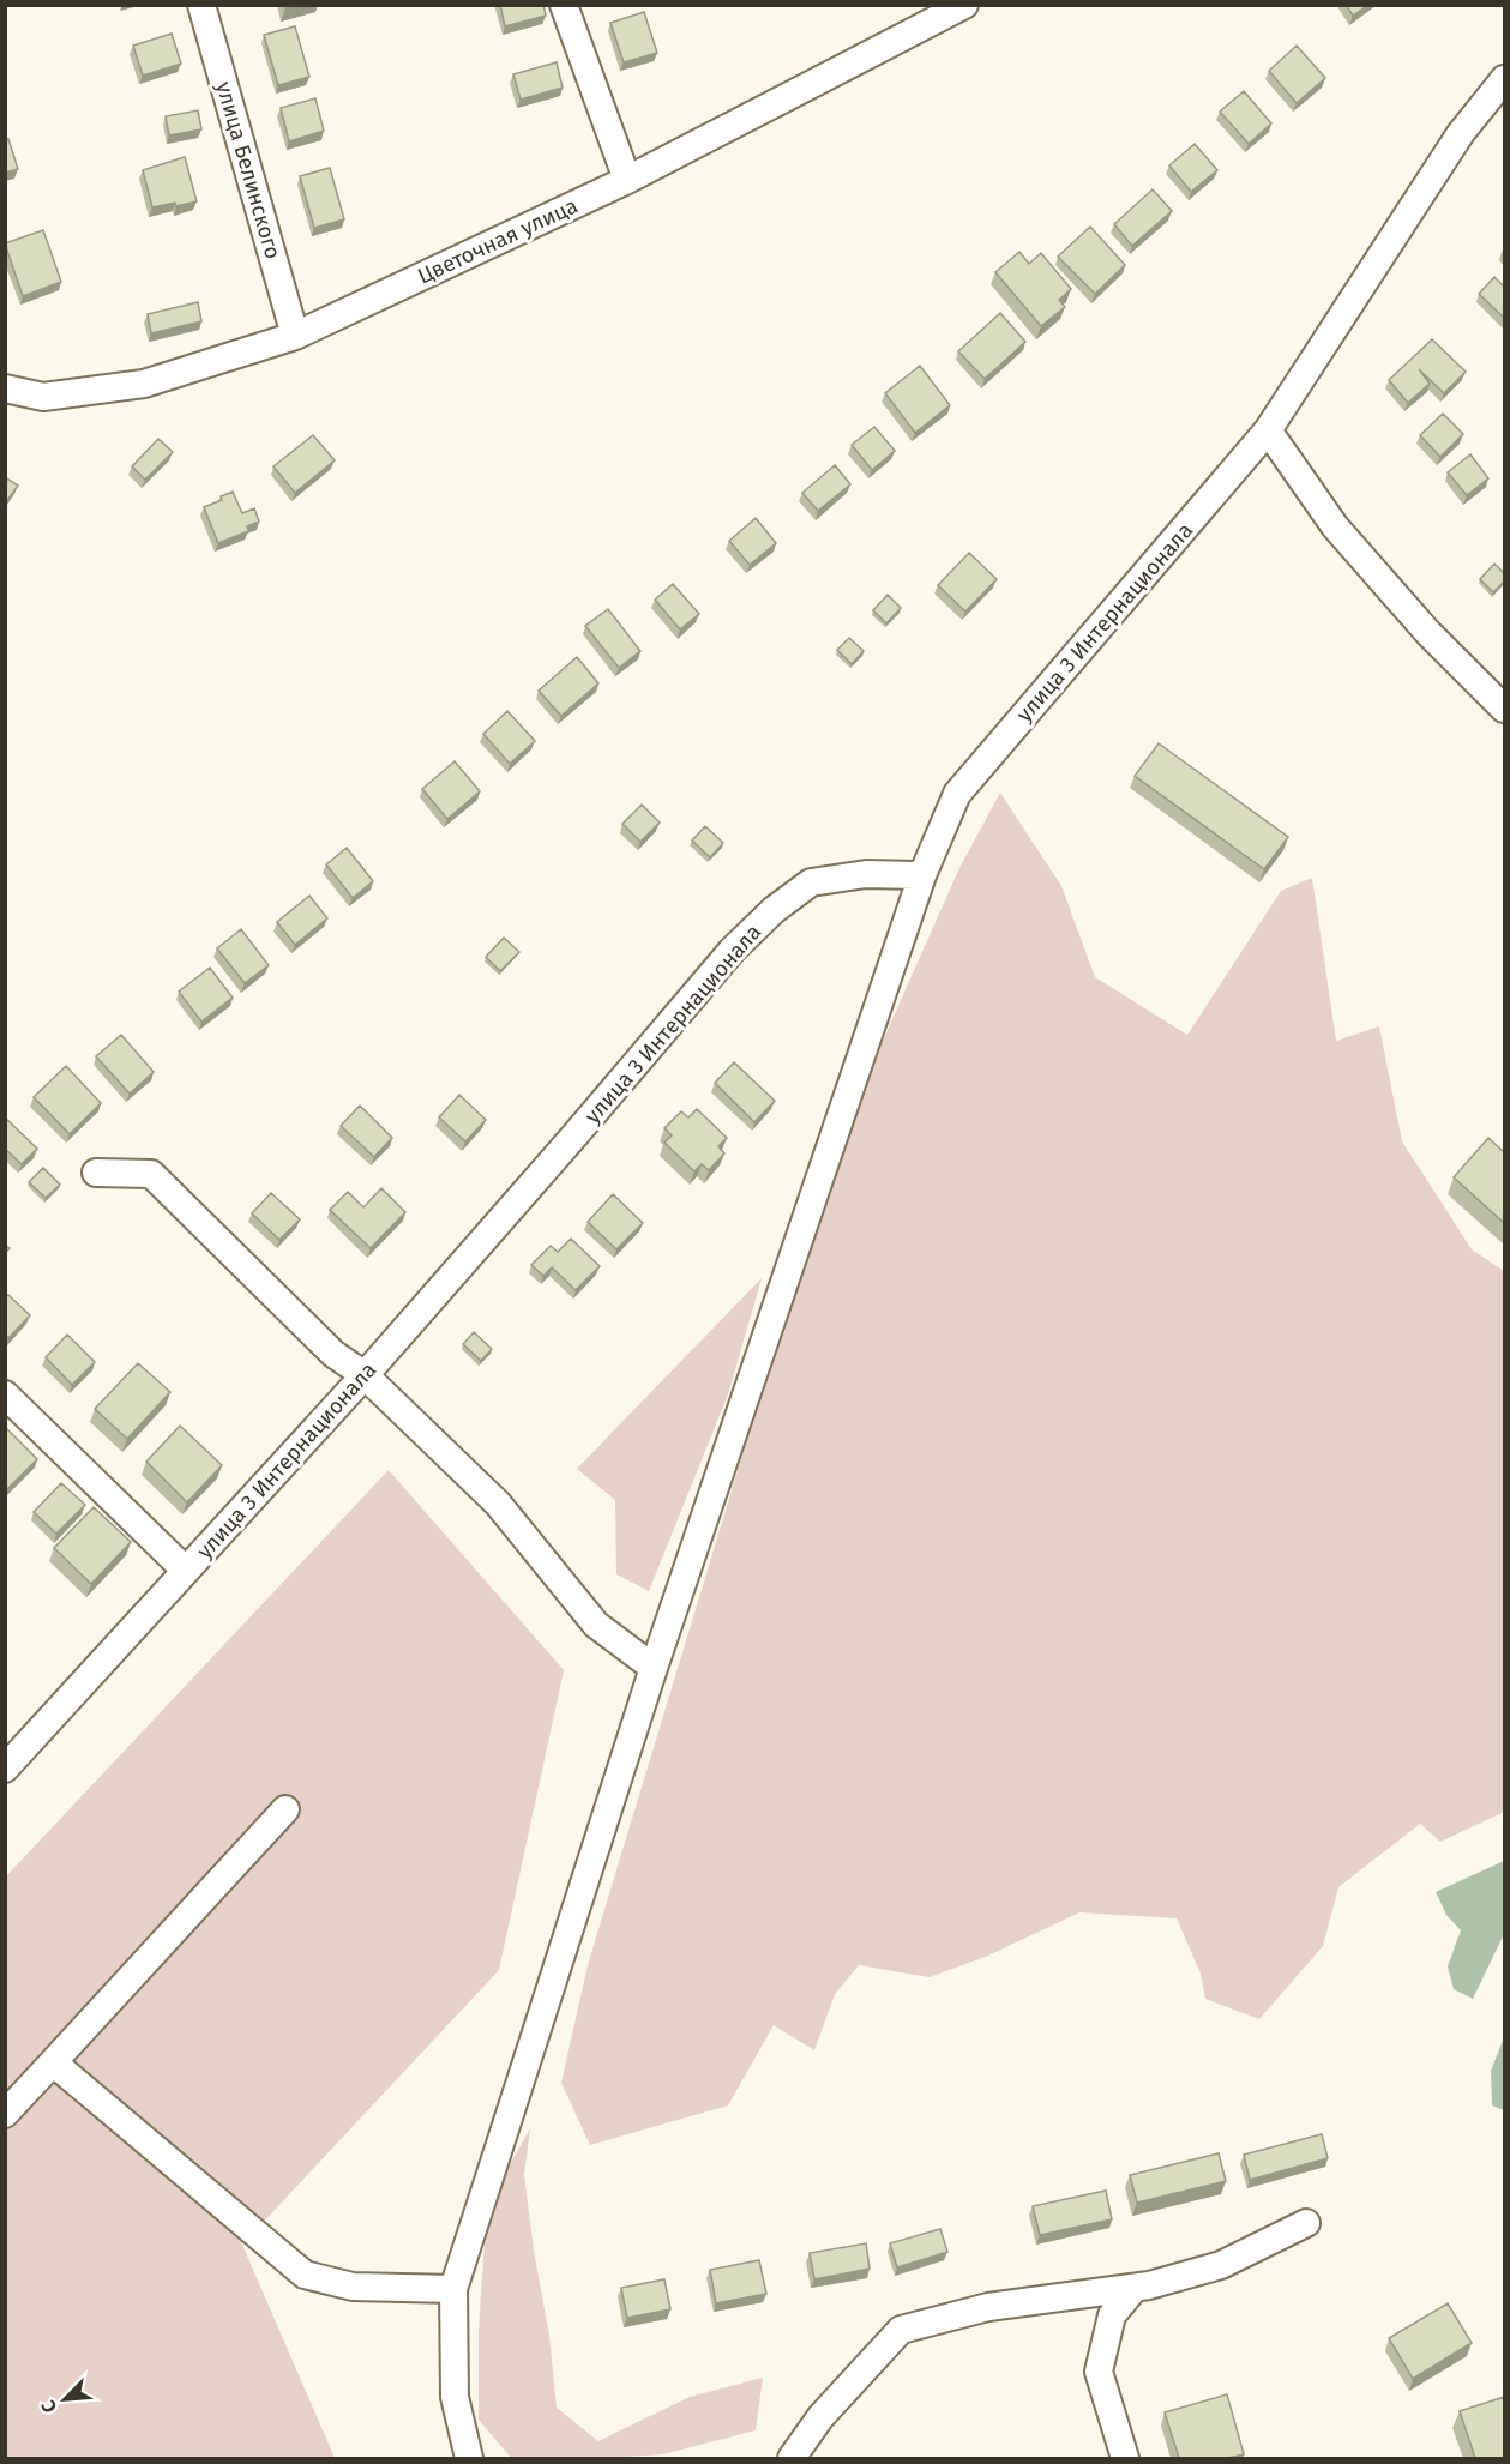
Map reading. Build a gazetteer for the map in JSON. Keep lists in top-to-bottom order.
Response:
{
  "streets": {
    "street": ["улица Белинского", "Цветочная улица", "улица 3 Интернационала"]
  },
  "crossings": [
    ["улица Белинского", "Цветочная улица"]
  ],
  "north": "bottom left"
}
